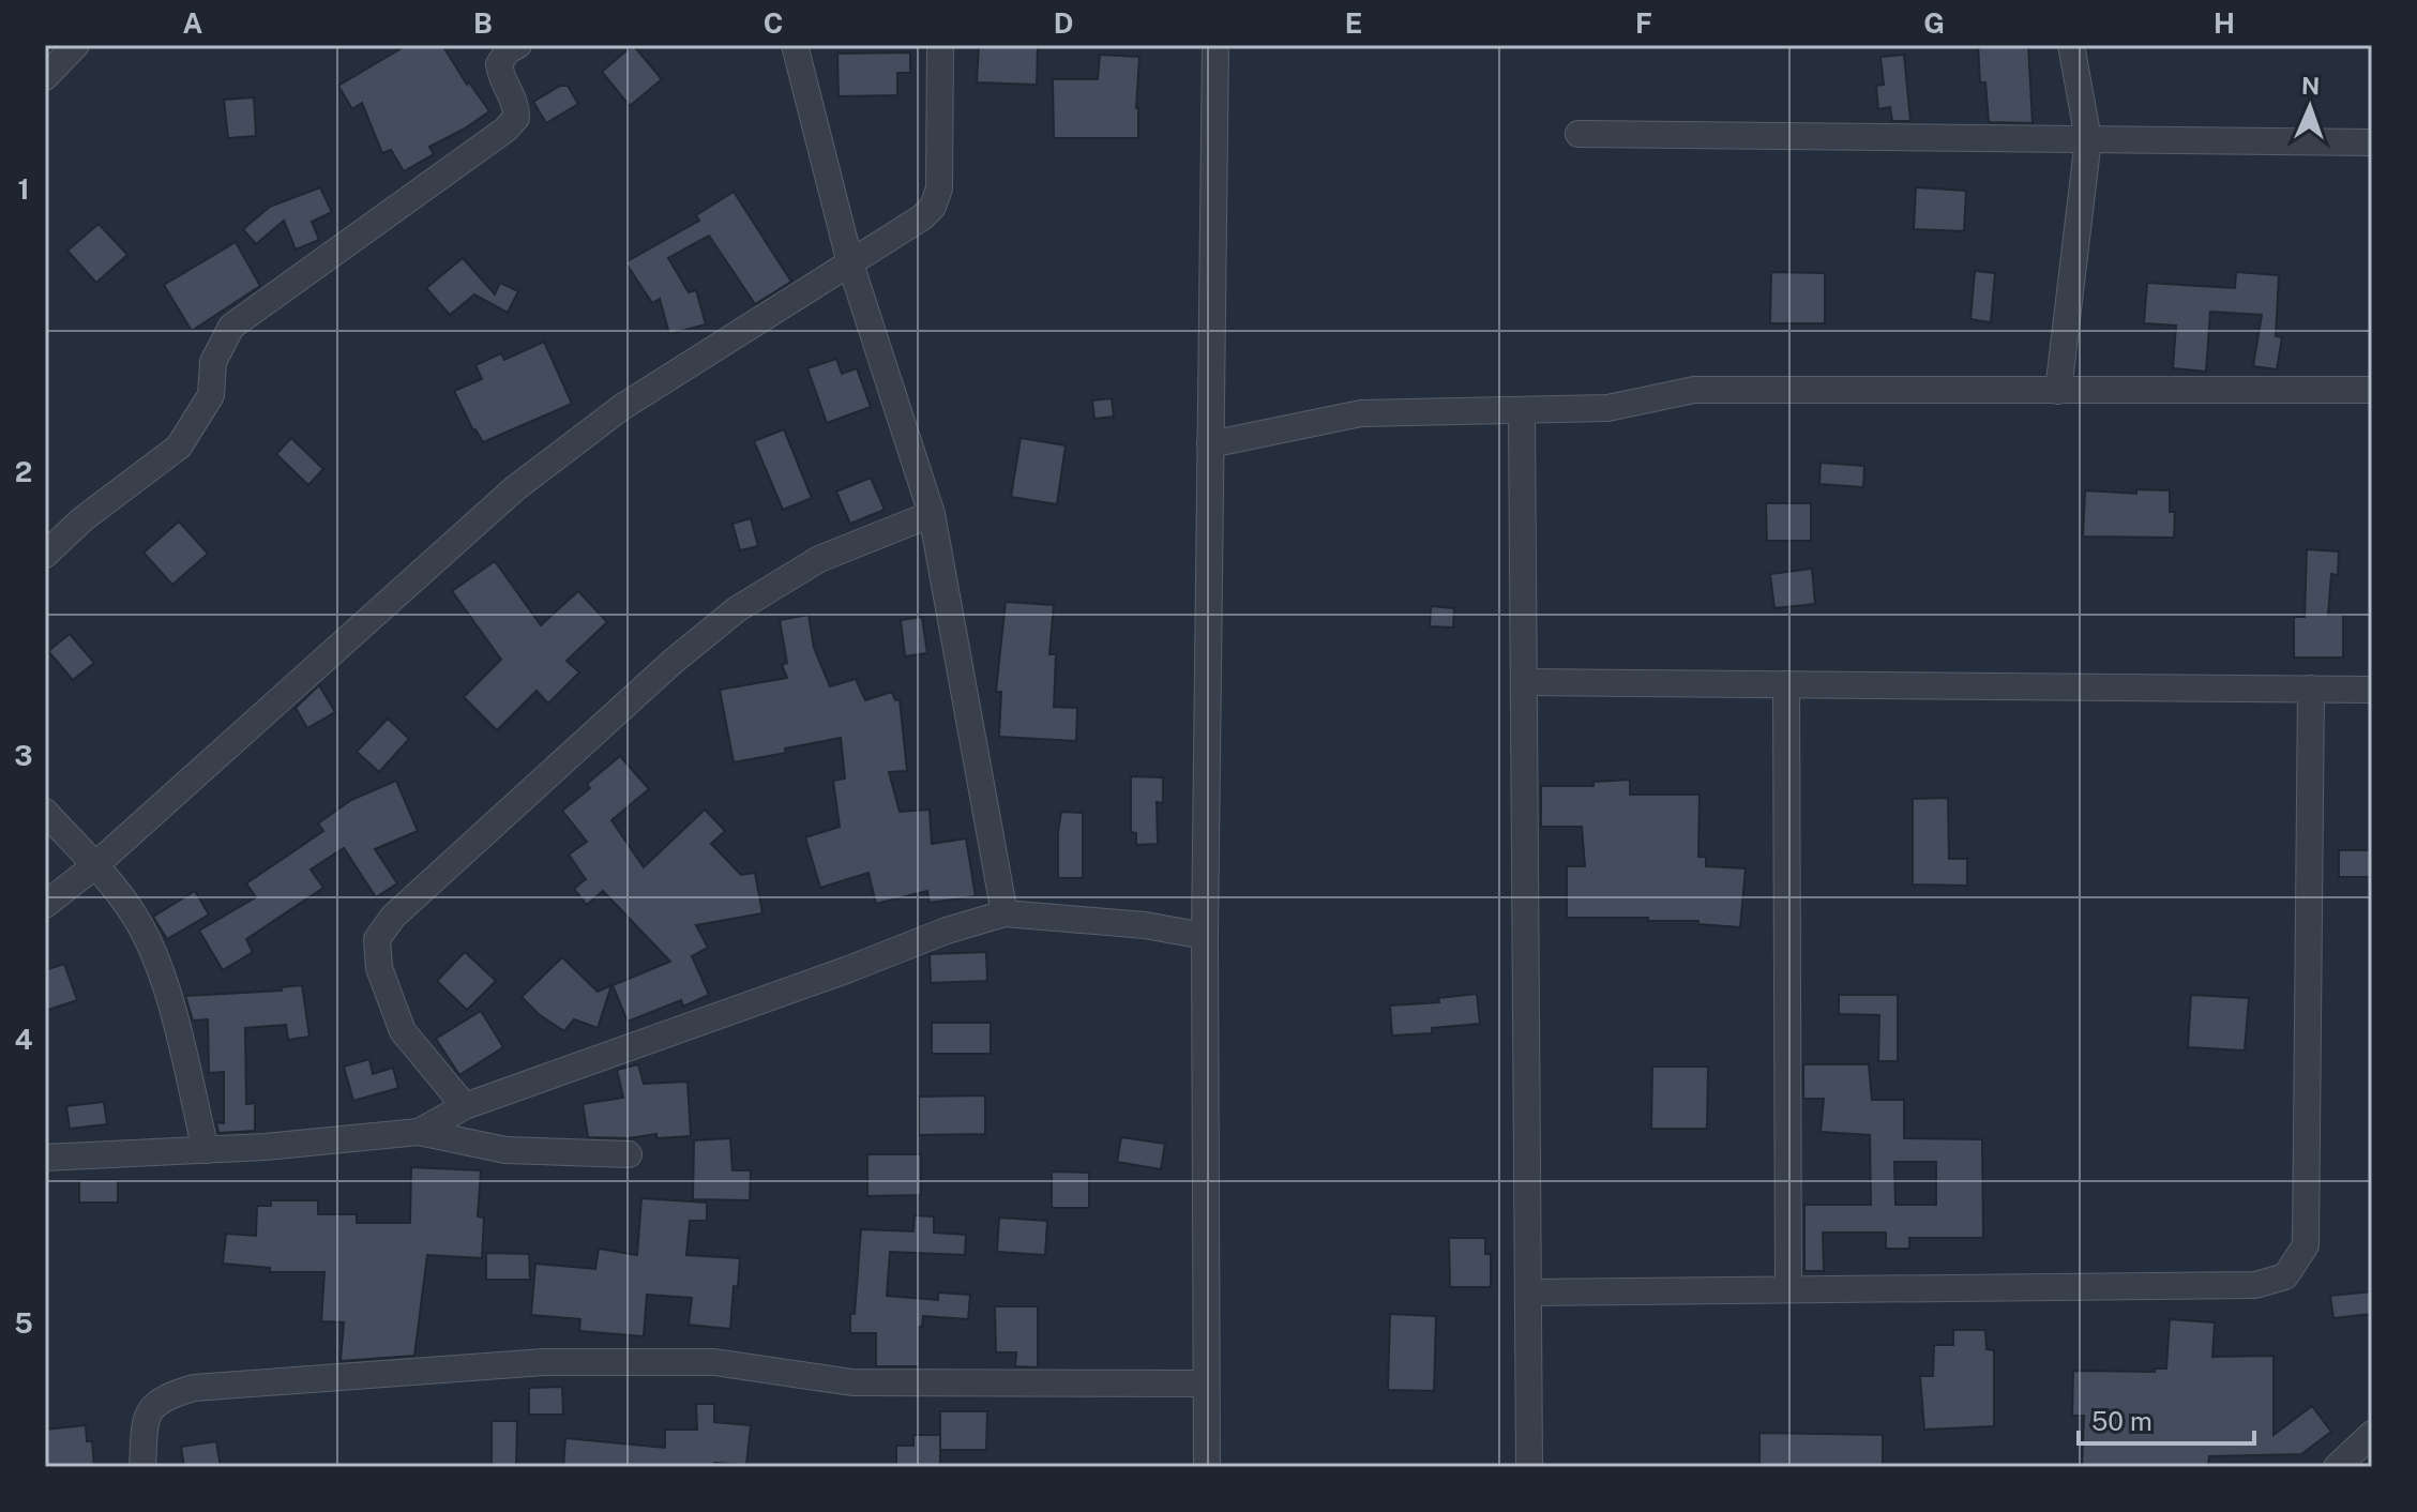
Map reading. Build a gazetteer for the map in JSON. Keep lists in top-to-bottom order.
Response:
{
  "scale_bar": "50 m",
  "north": "top",
  "grid": {
    "columns": [
      "A",
      "B",
      "C",
      "D",
      "E",
      "F",
      "G",
      "H"
    ],
    "rows": [
      "1",
      "2",
      "3",
      "4",
      "5"
    ]
  }
}
